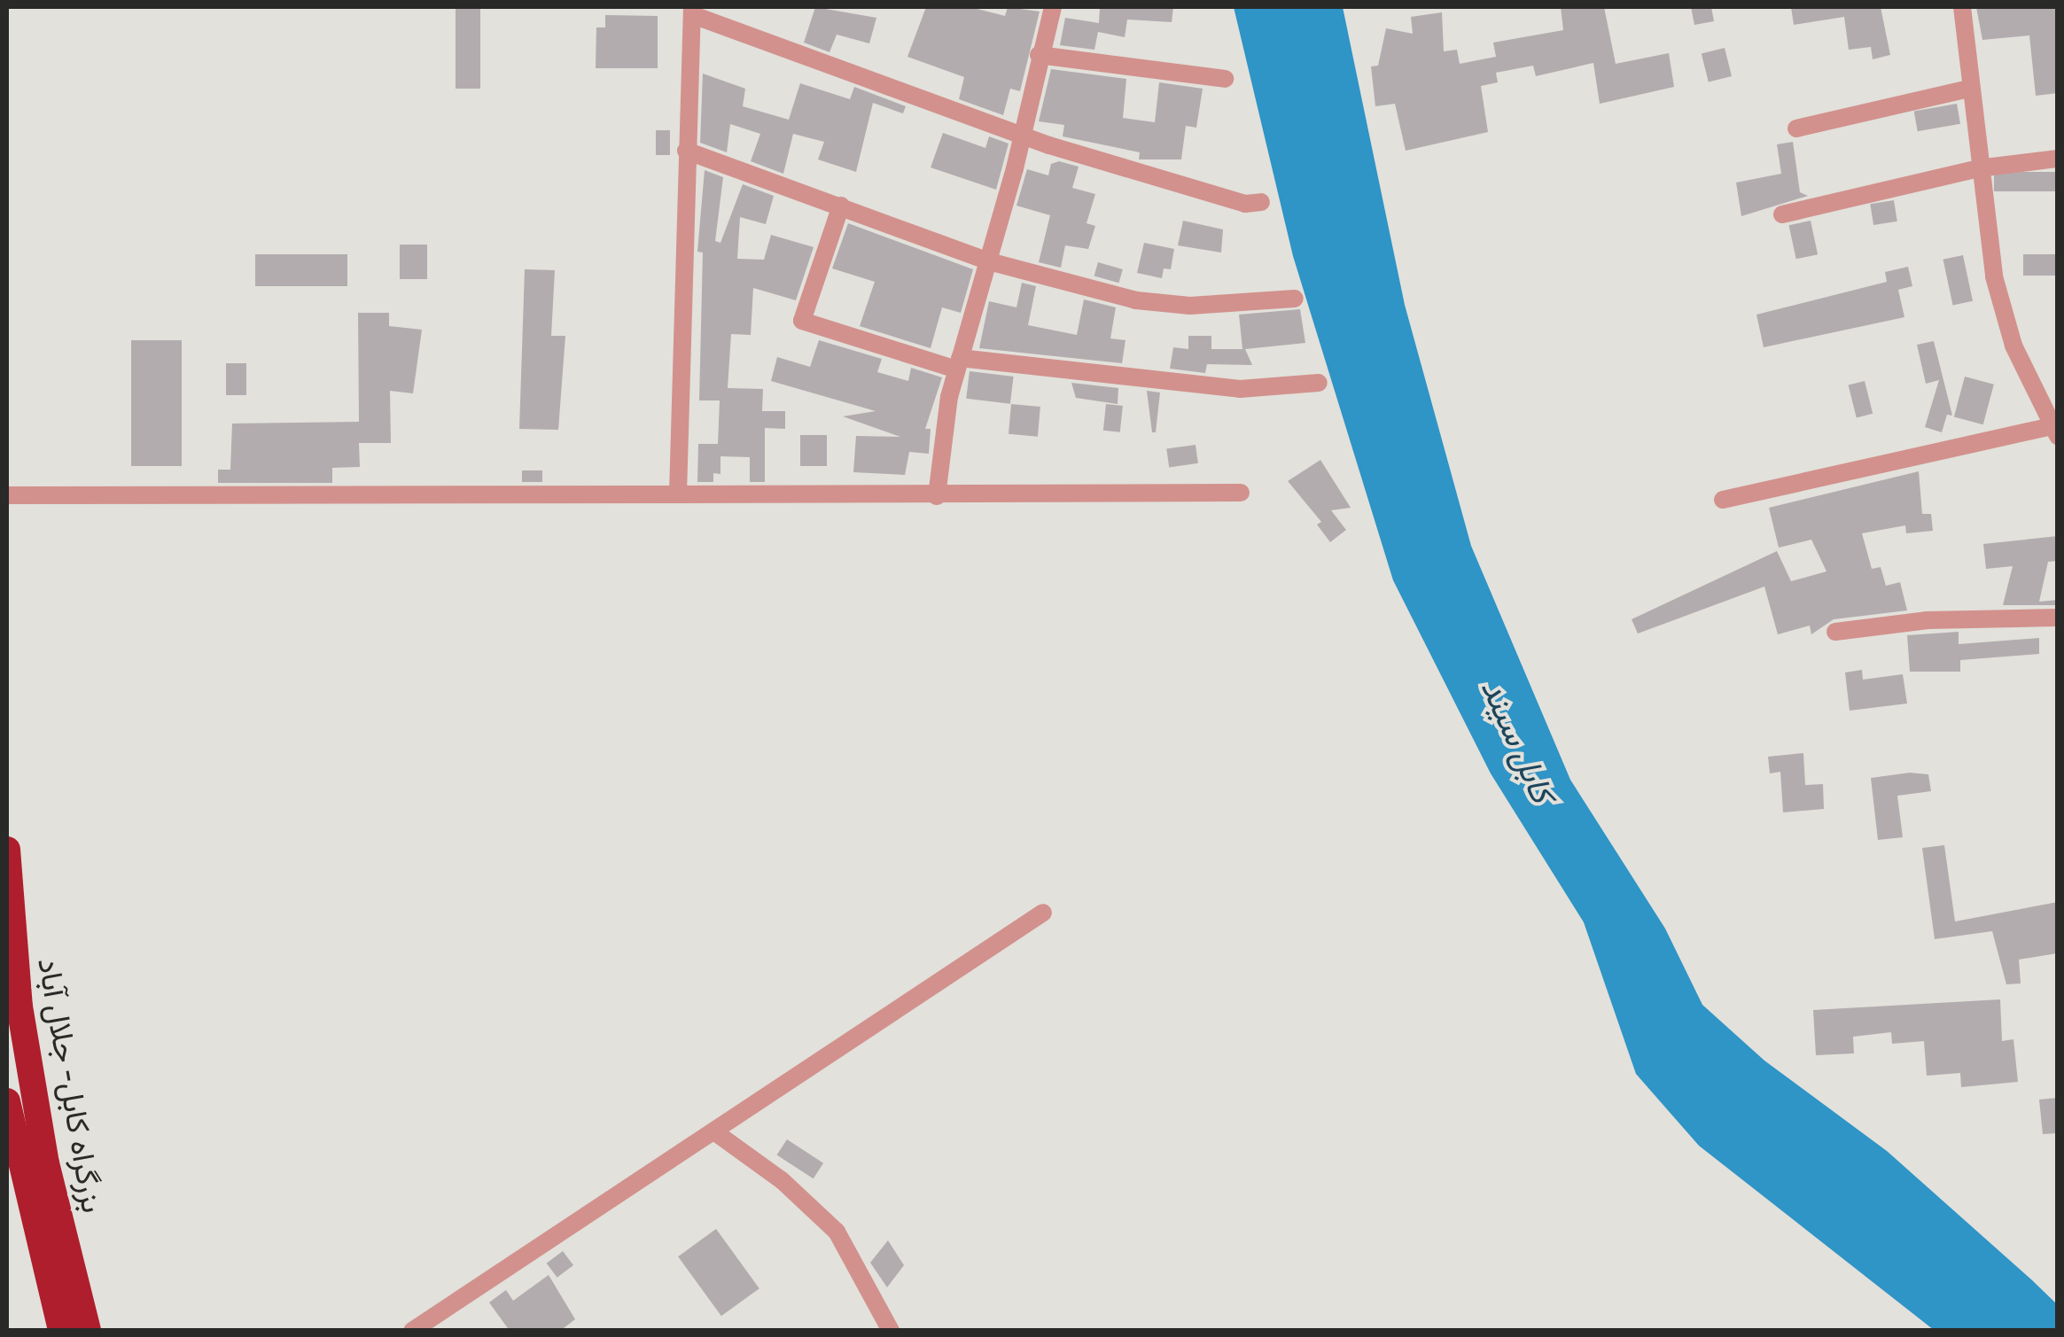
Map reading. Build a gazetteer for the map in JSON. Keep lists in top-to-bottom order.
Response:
{
  "streets": {
    "highway": ["بزرگراه کابل- جلال آباد"]
  },
  "water": ["کابل سيند"]
}
